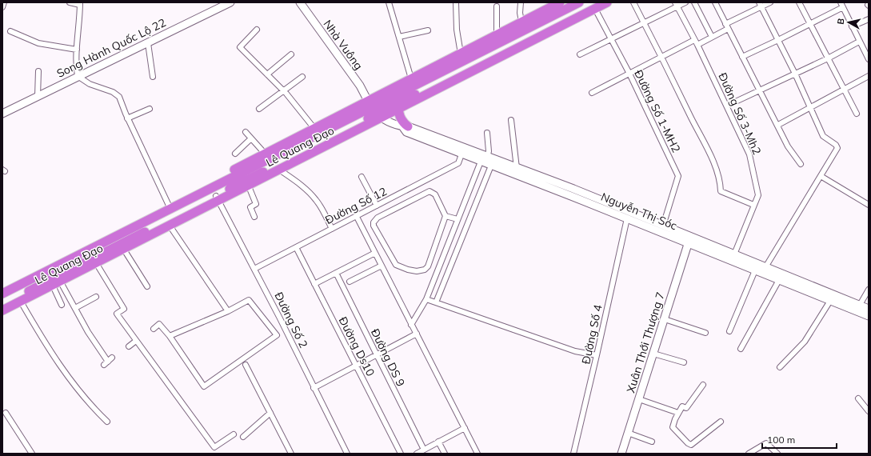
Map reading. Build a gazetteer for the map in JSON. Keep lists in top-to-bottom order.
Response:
{
  "streets": {
    "highway": ["Lê Quang Đạo"],
    "main road": [
      "Nhà Vuông",
      "Song Hành Quốc Lộ 22",
      "Nguyễn Thị Sóc",
      "Xuân Thới Thượng 7"
    ],
    "street": [
      "Đường Số 1-MH2",
      "Đường Số 3-Mh2",
      "Đường Số 12",
      "Đường Số 2",
      "Đường Số 4",
      "Đường Ds10",
      "Đường DS 9"
    ]
  },
  "crossings": [
    ["Nhà Vuông", "Lê Quang Đạo"],
    ["Nhà Vuông", "Nguyễn Thị Sóc"],
    ["Đường Số 1-MH2", "Lê Quang Đạo"],
    ["Đường Số 1-MH2", "Nguyễn Thị Sóc"],
    ["Đường Số 3-Mh2", "Nguyễn Thị Sóc"],
    ["Lê Quang Đạo", "Nguyễn Thị Sóc"],
    ["Lê Quang Đạo", "Đường Số 2"],
    ["Đường Số 12", "Nguyễn Thị Sóc"],
    ["Đường Số 12", "Đường Số 2"],
    ["Đường Số 12", "Đường Ds10"],
    ["Nguyễn Thị Sóc", "Đường Số 4"],
    ["Nguyễn Thị Sóc", "Xuân Thới Thượng 7"]
  ],
  "scale_bar": "100 m",
  "north": "left"
}
